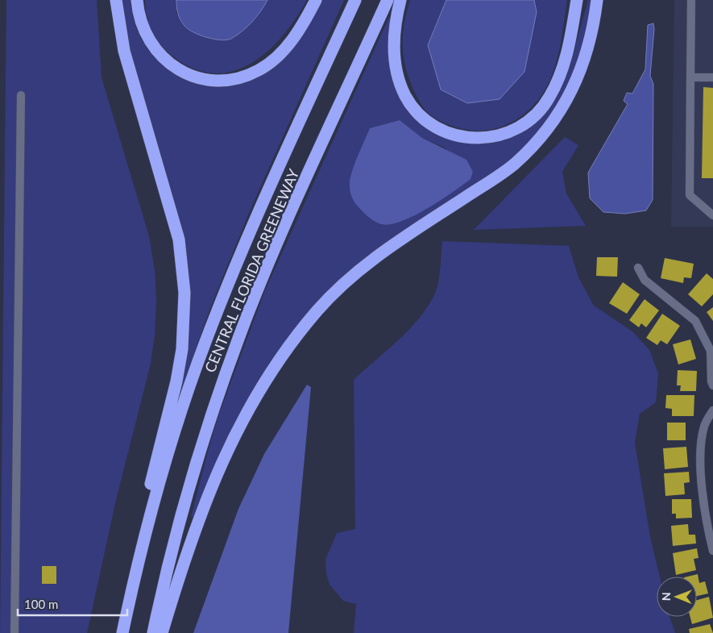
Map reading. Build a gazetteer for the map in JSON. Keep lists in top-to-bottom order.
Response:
{
  "streets": {
    "highway": ["CENTRAL FLORIDA GREENEWAY"]
  },
  "scale_bar": "100 m",
  "north": "left"
}
